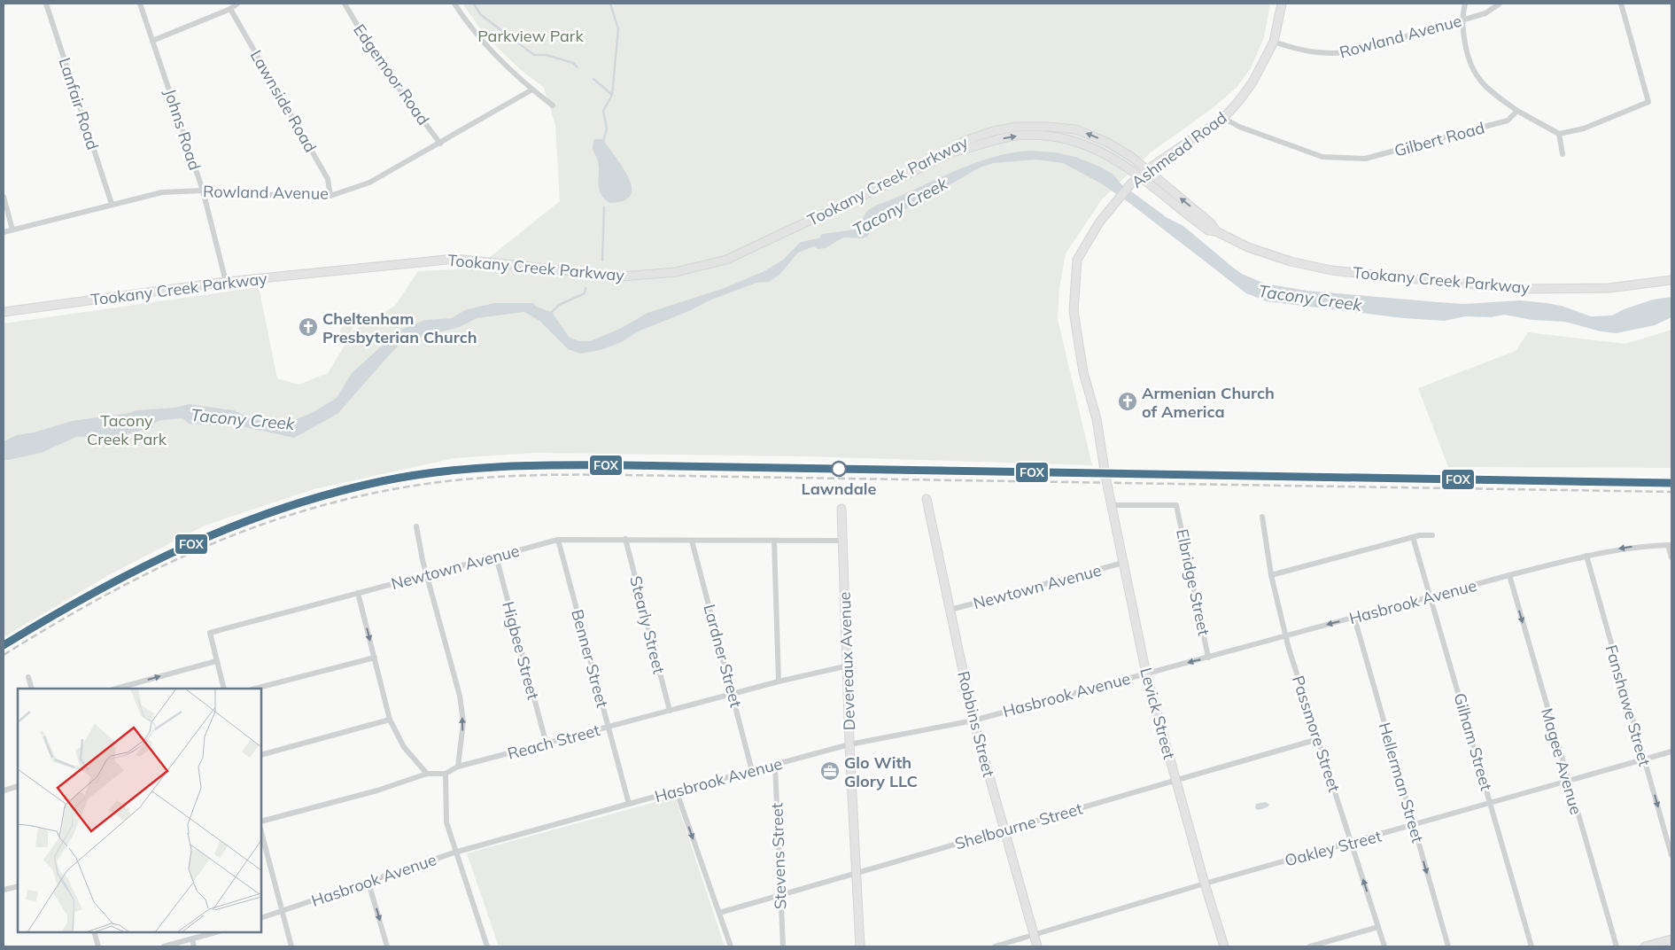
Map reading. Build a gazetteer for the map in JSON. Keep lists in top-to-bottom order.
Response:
{
  "streets": {
    "main road": [
      "Ashmead Road",
      "Tookany Creek Parkway",
      "Devereaux Avenue",
      "Levick Street",
      "Robbins Street"
    ],
    "street": [
      "Rowland Avenue",
      "Edgemoor Road",
      "Lawnside Road",
      "Lanfair Road",
      "Johns Road",
      "Gilbert Road",
      "Newtown Avenue",
      "Elbridge Street",
      "Hasbrook Avenue",
      "Stearly Street",
      "Higbee Street",
      "Lardner Street",
      "Benner Street",
      "Fanshawe Street",
      "Passmore Street",
      "Reach Street",
      "Gilham Street",
      "Magee Avenue",
      "Hellerman Street",
      "Shelbourne Street",
      "Oakley Street",
      "Stevens Street"
    ]
  },
  "crossings": [
    ["Rowland Avenue", "Edgemoor Road"],
    ["Rowland Avenue", "Lawnside Road"],
    ["Rowland Avenue", "Lanfair Road"],
    ["Rowland Avenue", "Johns Road"],
    ["Rowland Avenue", "Ashmead Road"],
    ["Johns Road", "Tookany Creek Parkway"],
    ["Gilbert Road", "Ashmead Road"],
    ["Ashmead Road", "Tookany Creek Parkway"],
    ["Ashmead Road", "Levick Street"],
    ["Newtown Avenue", "Stearly Street"],
    ["Newtown Avenue", "Higbee Street"],
    ["Newtown Avenue", "Lardner Street"],
    ["Newtown Avenue", "Benner Street"],
    ["Newtown Avenue", "Devereaux Avenue"],
    ["Newtown Avenue", "Levick Street"],
    ["Newtown Avenue", "Robbins Street"],
    ["Elbridge Street", "Hasbrook Avenue"],
    ["Elbridge Street", "Levick Street"],
    ["Hasbrook Avenue", "Lardner Street"],
    ["Hasbrook Avenue", "Benner Street"],
    ["Hasbrook Avenue", "Devereaux Avenue"],
    ["Hasbrook Avenue", "Fanshawe Street"],
    ["Hasbrook Avenue", "Levick Street"],
    ["Hasbrook Avenue", "Robbins Street"],
    ["Hasbrook Avenue", "Passmore Street"],
    ["Hasbrook Avenue", "Gilham Street"],
    ["Hasbrook Avenue", "Magee Avenue"],
    ["Hasbrook Avenue", "Hellerman Street"],
    ["Hasbrook Avenue", "Stevens Street"],
    ["Stearly Street", "Reach Street"],
    ["Higbee Street", "Reach Street"],
    ["Lardner Street", "Reach Street"],
    ["Benner Street", "Reach Street"],
    ["Devereaux Avenue", "Reach Street"],
    ["Devereaux Avenue", "Shelbourne Street"],
    ["Fanshawe Street", "Oakley Street"],
    ["Levick Street", "Shelbourne Street"],
    ["Levick Street", "Oakley Street"],
    ["Robbins Street", "Shelbourne Street"],
    ["Robbins Street", "Oakley Street"],
    ["Passmore Street", "Shelbourne Street"],
    ["Passmore Street", "Oakley Street"],
    ["Gilham Street", "Oakley Street"],
    ["Magee Avenue", "Oakley Street"],
    ["Hellerman Street", "Oakley Street"],
    ["Shelbourne Street", "Stevens Street"]
  ],
  "one_way": ["Magee Avenue", "Hellerman Street"],
  "water": ["Tacony Creek"],
  "parks": ["Parkview Park", "Tacony Creek Park"],
  "places": {
    "church": ["Cheltenham Presbyterian Church", "Armenian Church of America"],
    "other": ["Lawndale"],
    "office": ["Glo With Glory LLC"]
  },
  "lines": ["transit line FOX"]
}
